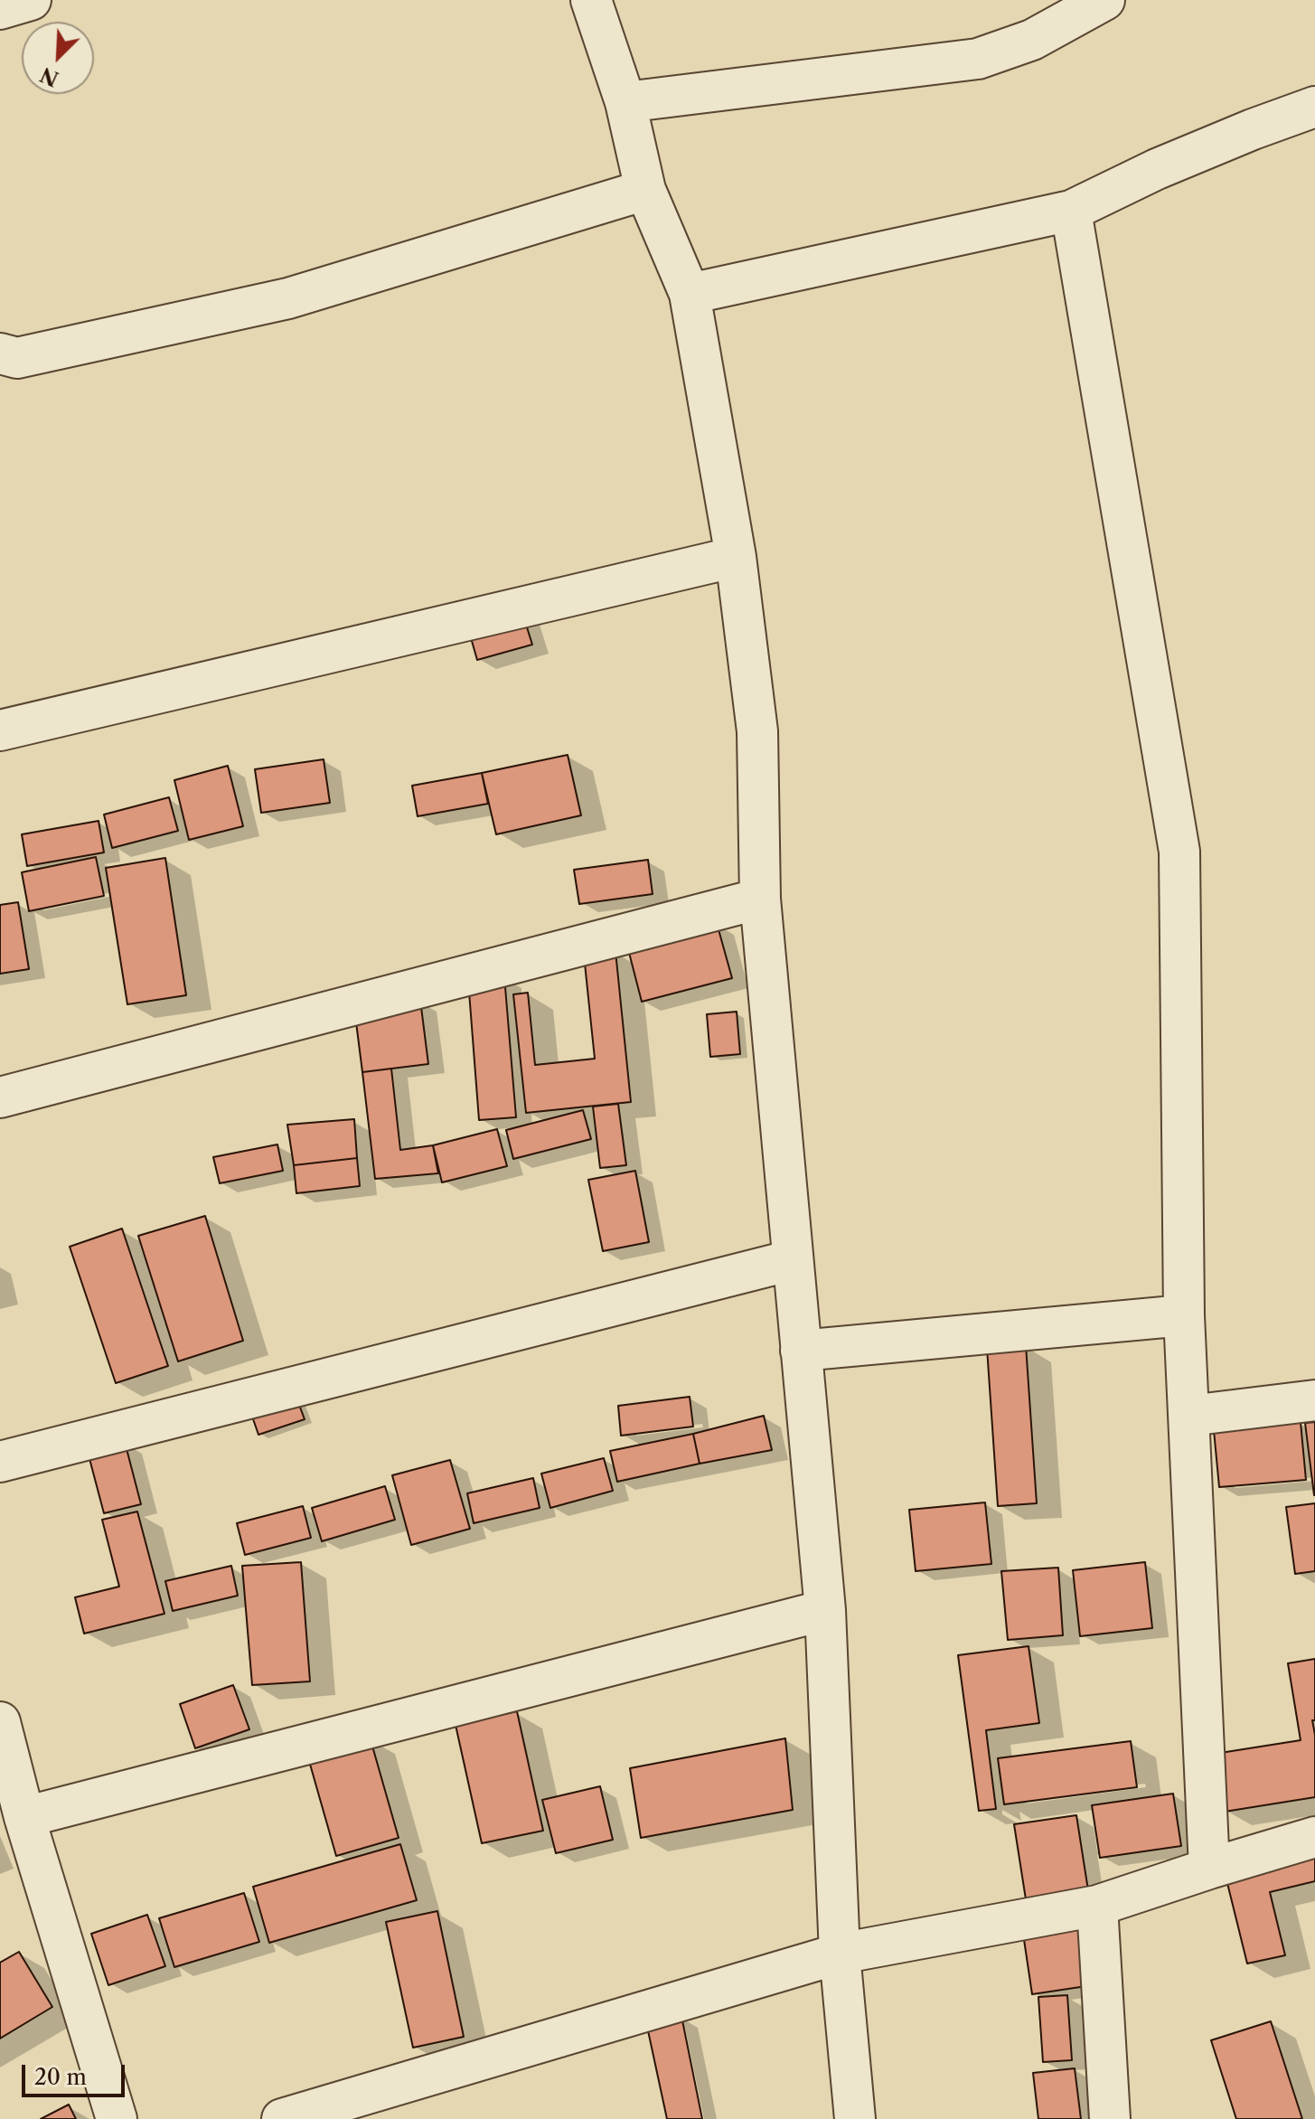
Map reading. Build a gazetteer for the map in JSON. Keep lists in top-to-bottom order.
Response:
{
  "scale_bar": "20 m",
  "north": "bottom left"
}
